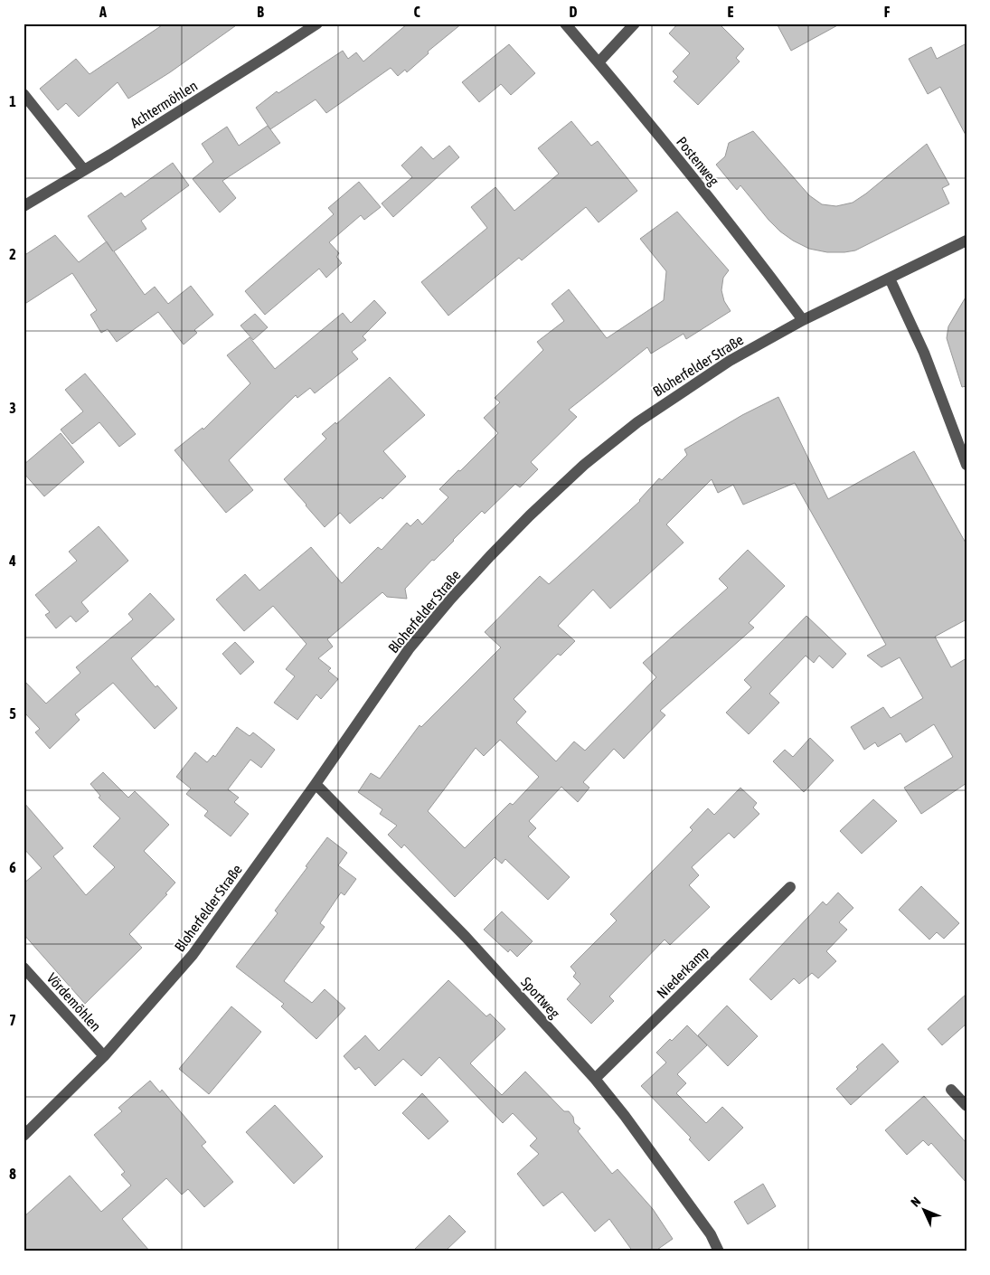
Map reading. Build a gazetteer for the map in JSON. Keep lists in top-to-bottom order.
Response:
{
  "streets": {
    "street": [
      "Achtermöhlen",
      "Postenweg",
      "Bloherfelder Straße",
      "Niederkamp",
      "Sportweg",
      "Vördemöhlen"
    ]
  },
  "crossings": [
    ["Postenweg", "Bloherfelder Straße"],
    ["Bloherfelder Straße", "Sportweg"],
    ["Bloherfelder Straße", "Vördemöhlen"],
    ["Niederkamp", "Sportweg"]
  ],
  "north": "top left",
  "grid": {
    "columns": [
      "A",
      "B",
      "C",
      "D",
      "E",
      "F"
    ],
    "rows": [
      "1",
      "2",
      "3",
      "4",
      "5",
      "6",
      "7",
      "8"
    ]
  }
}
